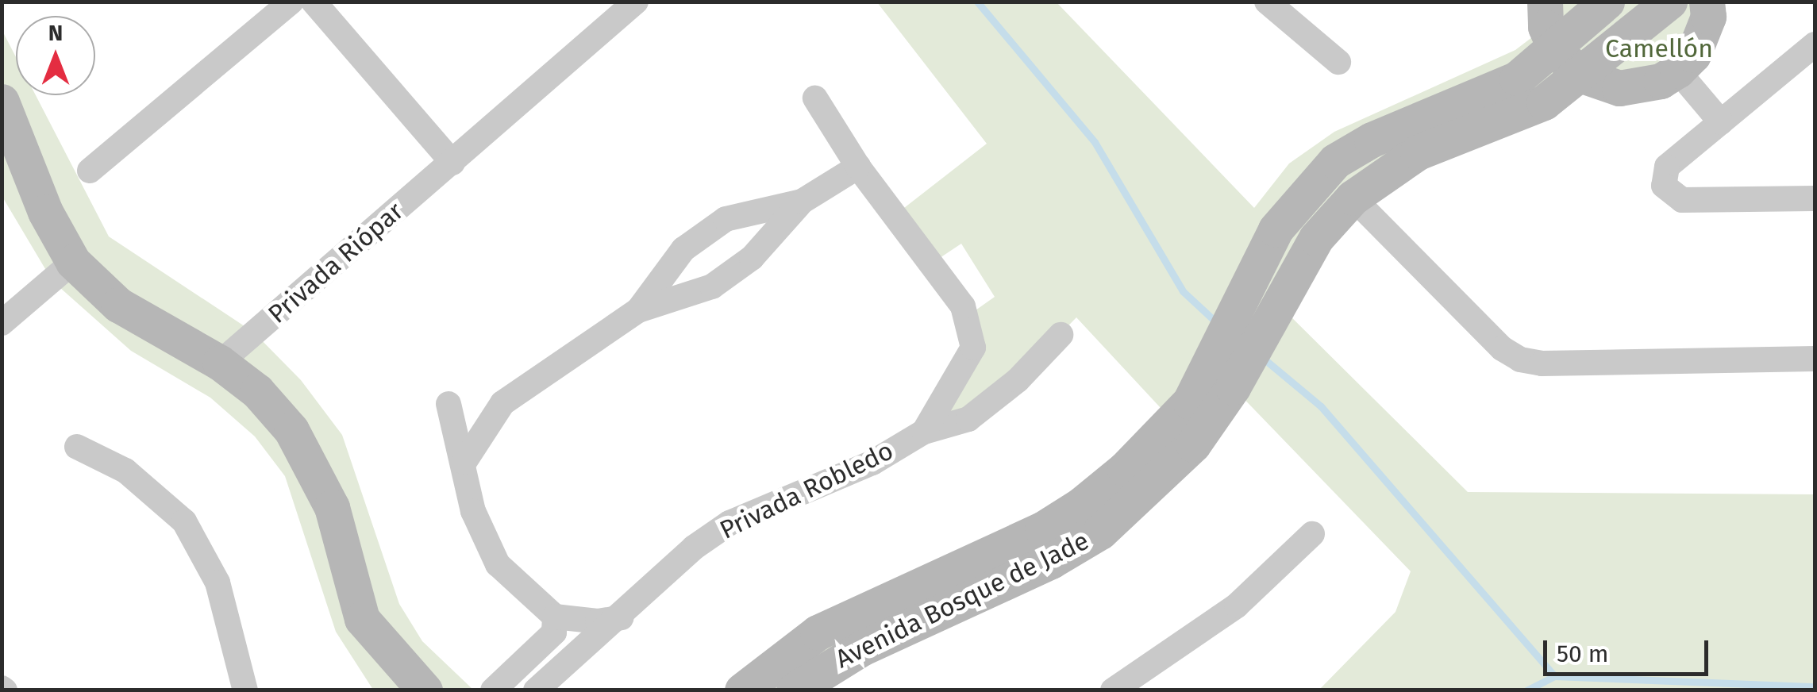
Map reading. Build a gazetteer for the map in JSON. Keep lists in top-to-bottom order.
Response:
{
  "streets": {
    "street": ["Privada Riópar", "Privada Robledo", "Avenida Bosque de Jade"]
  },
  "parks": ["Camellón"],
  "scale_bar": "50 m",
  "north": "top"
}
